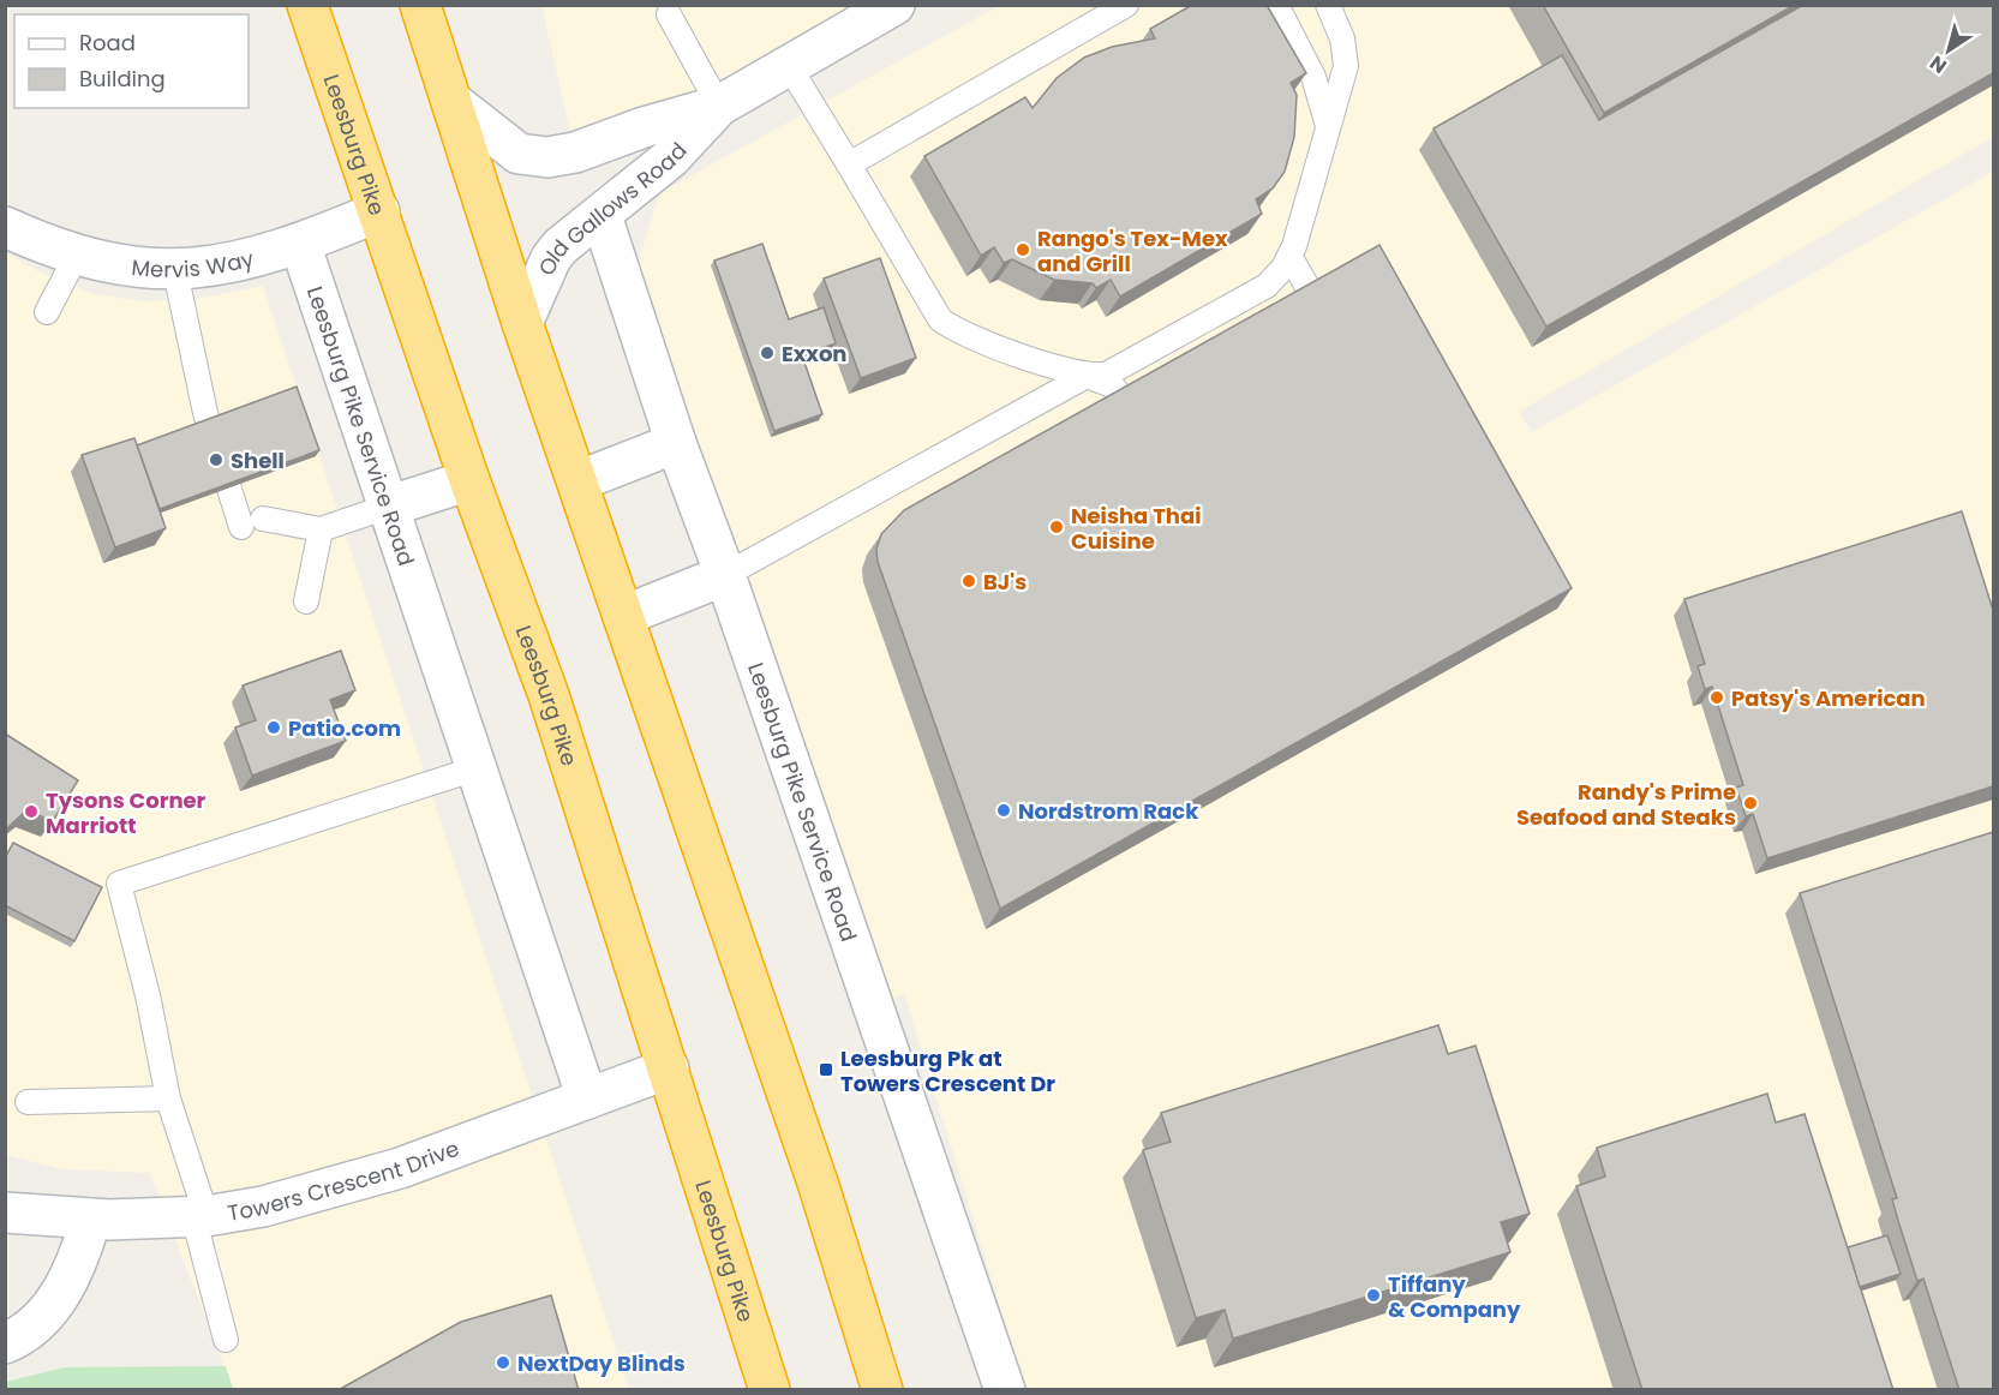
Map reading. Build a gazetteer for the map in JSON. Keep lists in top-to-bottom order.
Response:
{
  "streets": {
    "highway": ["Leesburg Pike"],
    "street": [
      "Old Gallows Road",
      "Mervis Way",
      "Leesburg Pike Service Road",
      "Towers Crescent Drive"
    ]
  },
  "crossings": [
    ["Leesburg Pike", "Mervis Way"],
    ["Leesburg Pike", "Towers Crescent Drive"],
    ["Old Gallows Road", "Leesburg Pike Service Road"],
    ["Mervis Way", "Leesburg Pike Service Road"],
    ["Leesburg Pike Service Road", "Towers Crescent Drive"]
  ],
  "places": {
    "other": [
      "Rango's Tex-Mex and Grill",
      "Exxon",
      "Shell",
      "Neisha Thai Cuisine",
      "BJ's",
      "Patsy's American",
      "Patio.com",
      "Randy's Prime Seafood and Steaks",
      "Nordstrom Rack",
      "Tysons Corner Marriott",
      "Tiffany & Company",
      "NextDay Blinds"
    ],
    "transit": ["Leesburg Pk at Towers Crescent Dr"]
  },
  "legend": ["Road", "Building"],
  "north": "bottom left"
}
